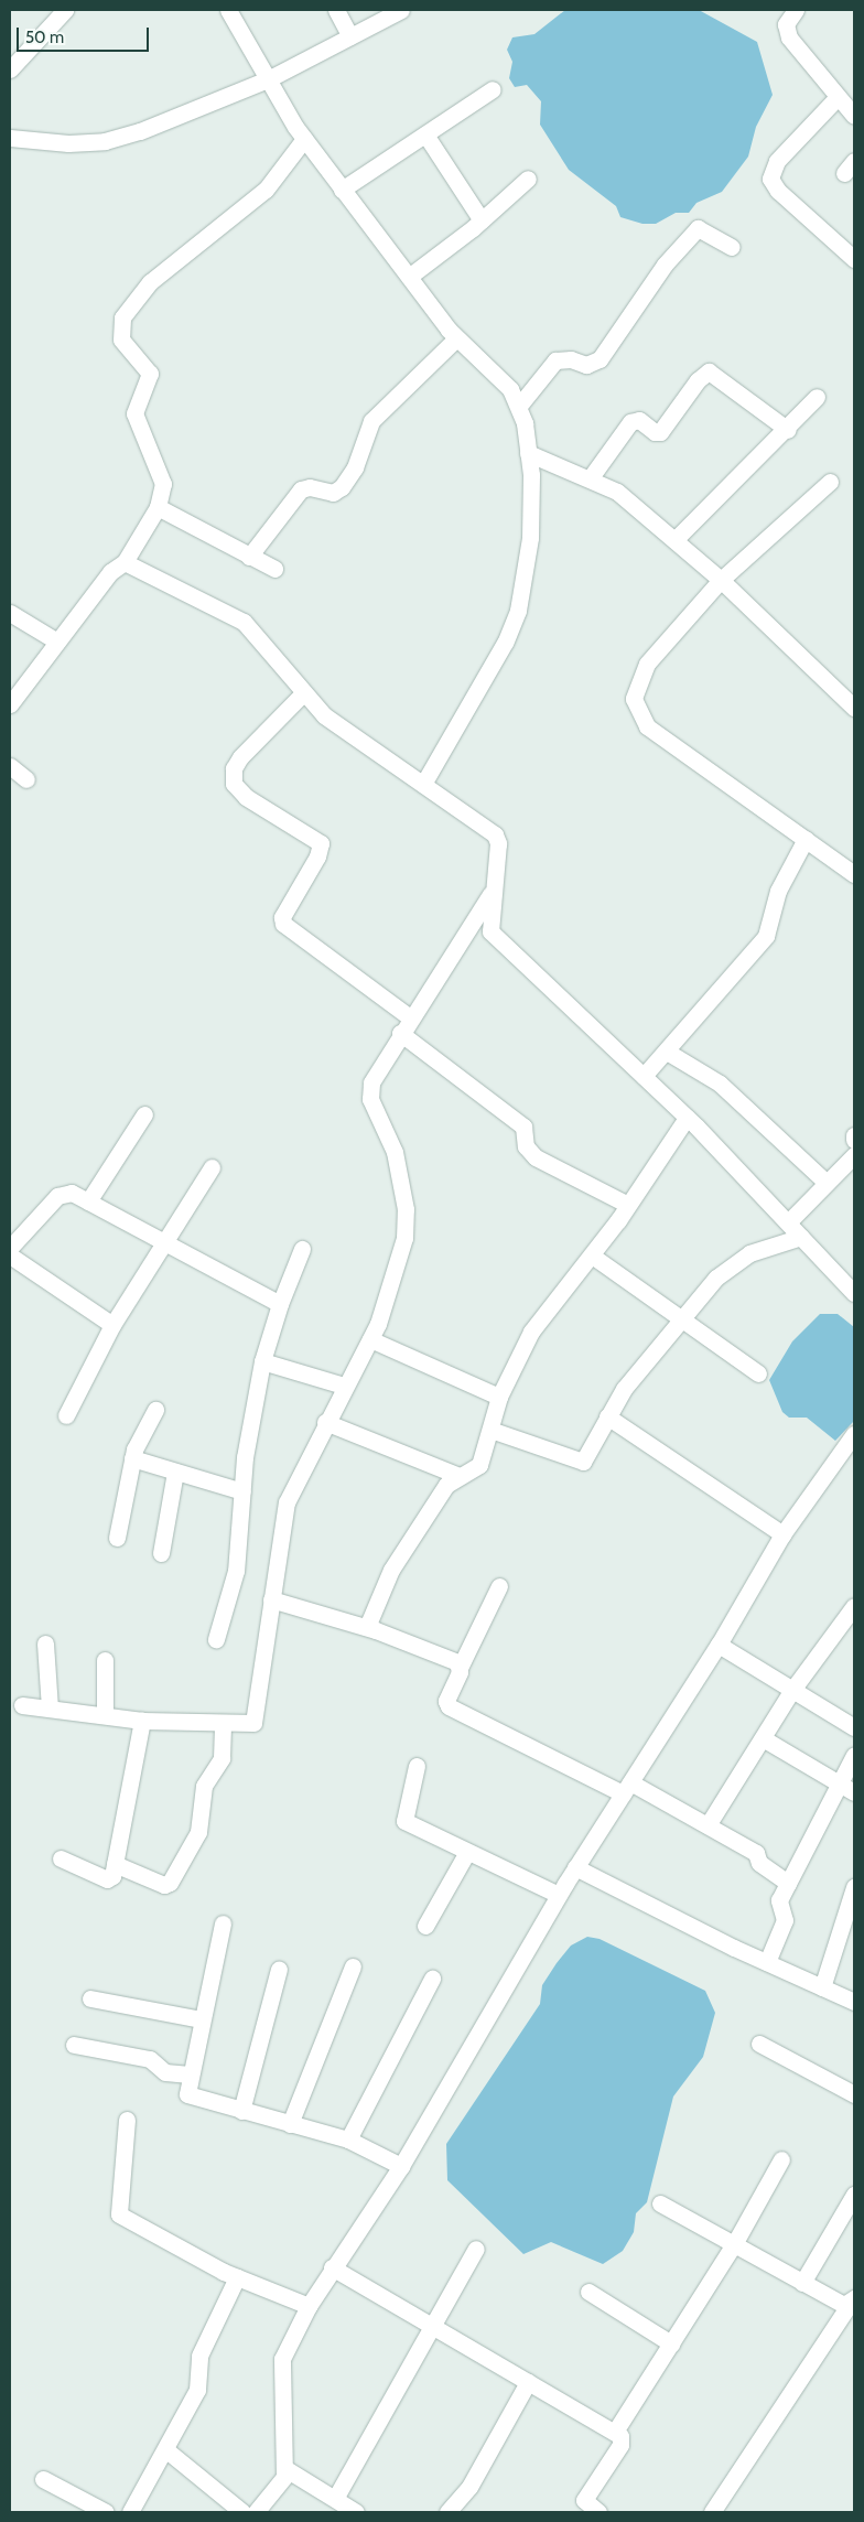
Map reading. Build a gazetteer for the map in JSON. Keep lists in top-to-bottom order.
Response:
{
  "scale_bar": "50 m"
}
